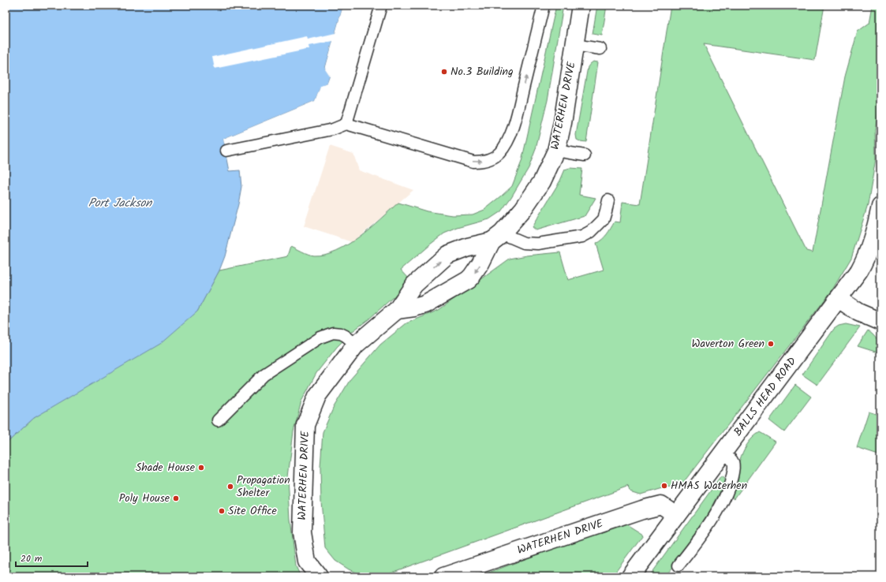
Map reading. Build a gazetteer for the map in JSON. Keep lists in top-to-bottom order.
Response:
{
  "streets": {
    "street": ["WATERHEN DRIVE", "BALLS HEAD ROAD"]
  },
  "crossings": [
    ["WATERHEN DRIVE", "BALLS HEAD ROAD"]
  ],
  "water": ["Port Jackson"],
  "places": [
    "No.3 Building",
    "Waverton Green",
    "Shade House",
    "HMAS Waterhen",
    "Propagation Shelter",
    "Poly House",
    "Site Office"
  ],
  "scale_bar": "20 m"
}
